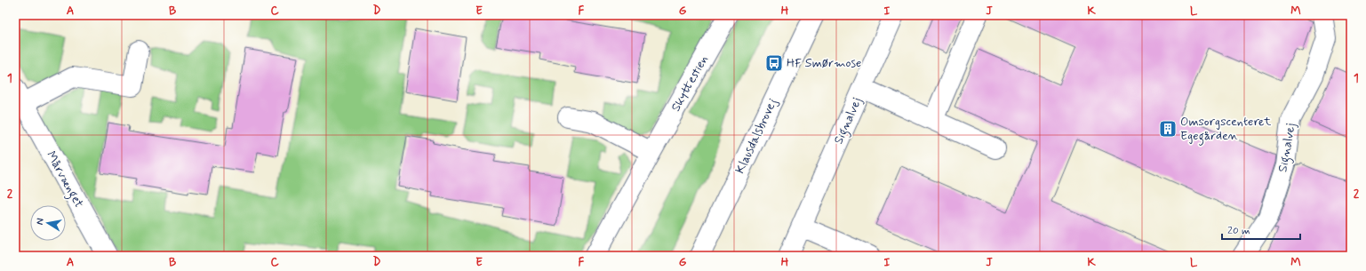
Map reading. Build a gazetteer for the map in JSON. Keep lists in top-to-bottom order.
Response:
{
  "streets": {
    "street": [
      "Skyttestien",
      "Signalvej",
      "Klausdalsbrovej",
      "Mårvænget"
    ]
  },
  "places": {
    "bus stop": ["HF Smørmose"],
    "building": ["Omsorgscenteret Egegården"]
  },
  "scale_bar": "20 m",
  "north": "left",
  "grid": {
    "columns": [
      "A",
      "B",
      "C",
      "D",
      "E",
      "F",
      "G",
      "H",
      "I",
      "J",
      "K",
      "L",
      "M"
    ],
    "rows": ["1", "2"]
  }
}
